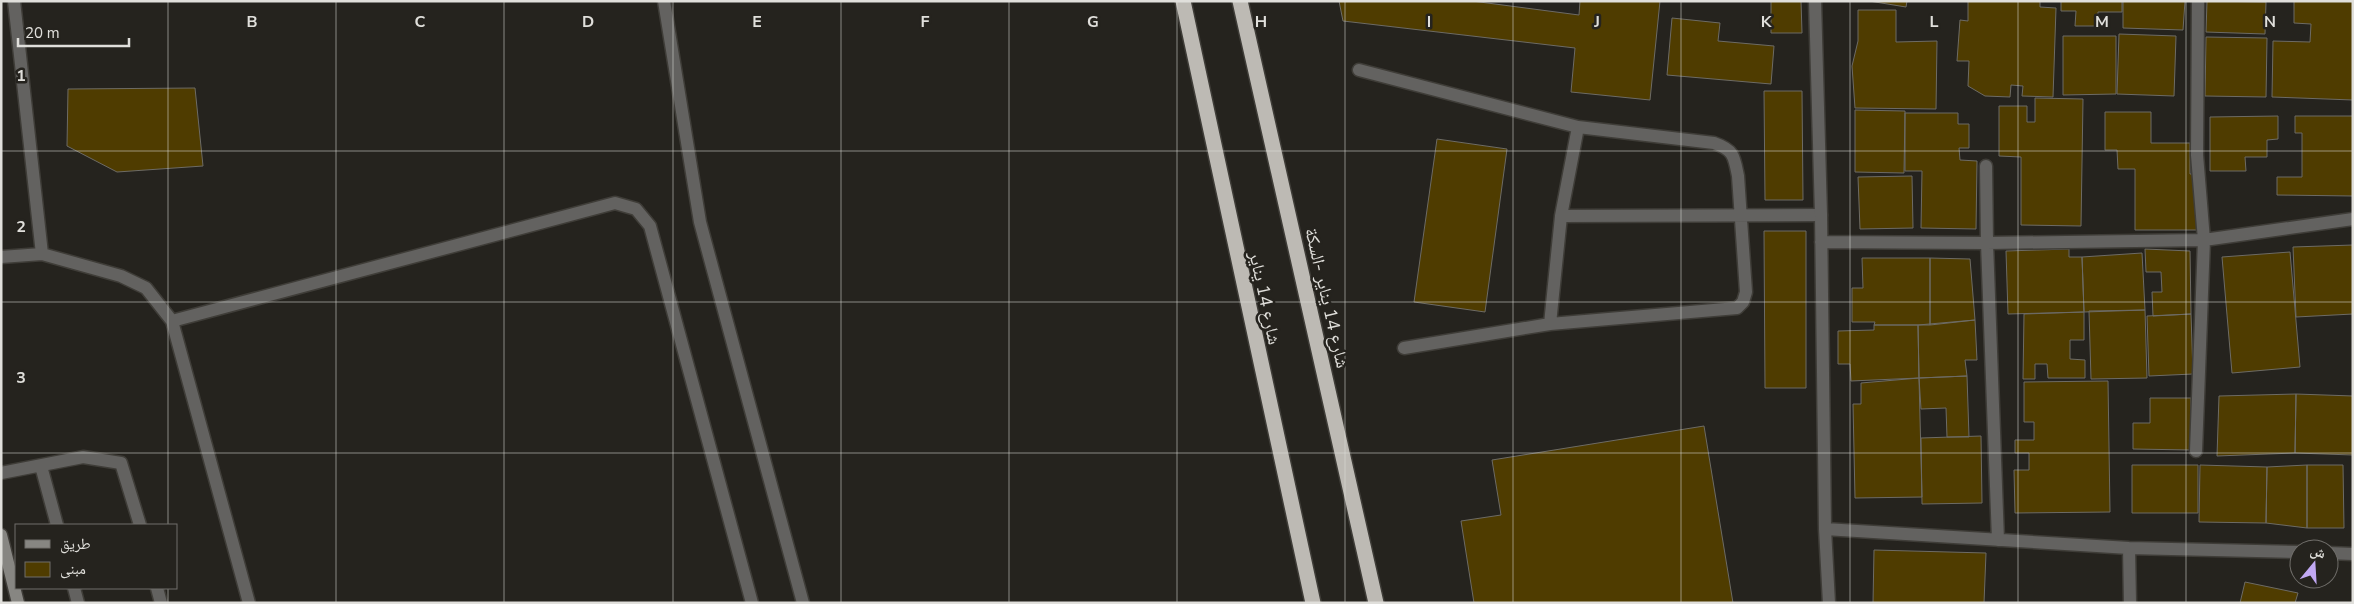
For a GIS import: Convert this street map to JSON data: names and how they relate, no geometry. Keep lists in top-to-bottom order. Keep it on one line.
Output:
{"streets":{"highway":["شارع 14 يناير","شارع 14 يناير -السكة"]},"legend":["طريق","مبنى"],"scale_bar":"20 m","north":"top","grid":{"columns":["B","C","D","E","F","G","H","I","J","K","L","M","N"],"rows":["1","2","3"]}}
